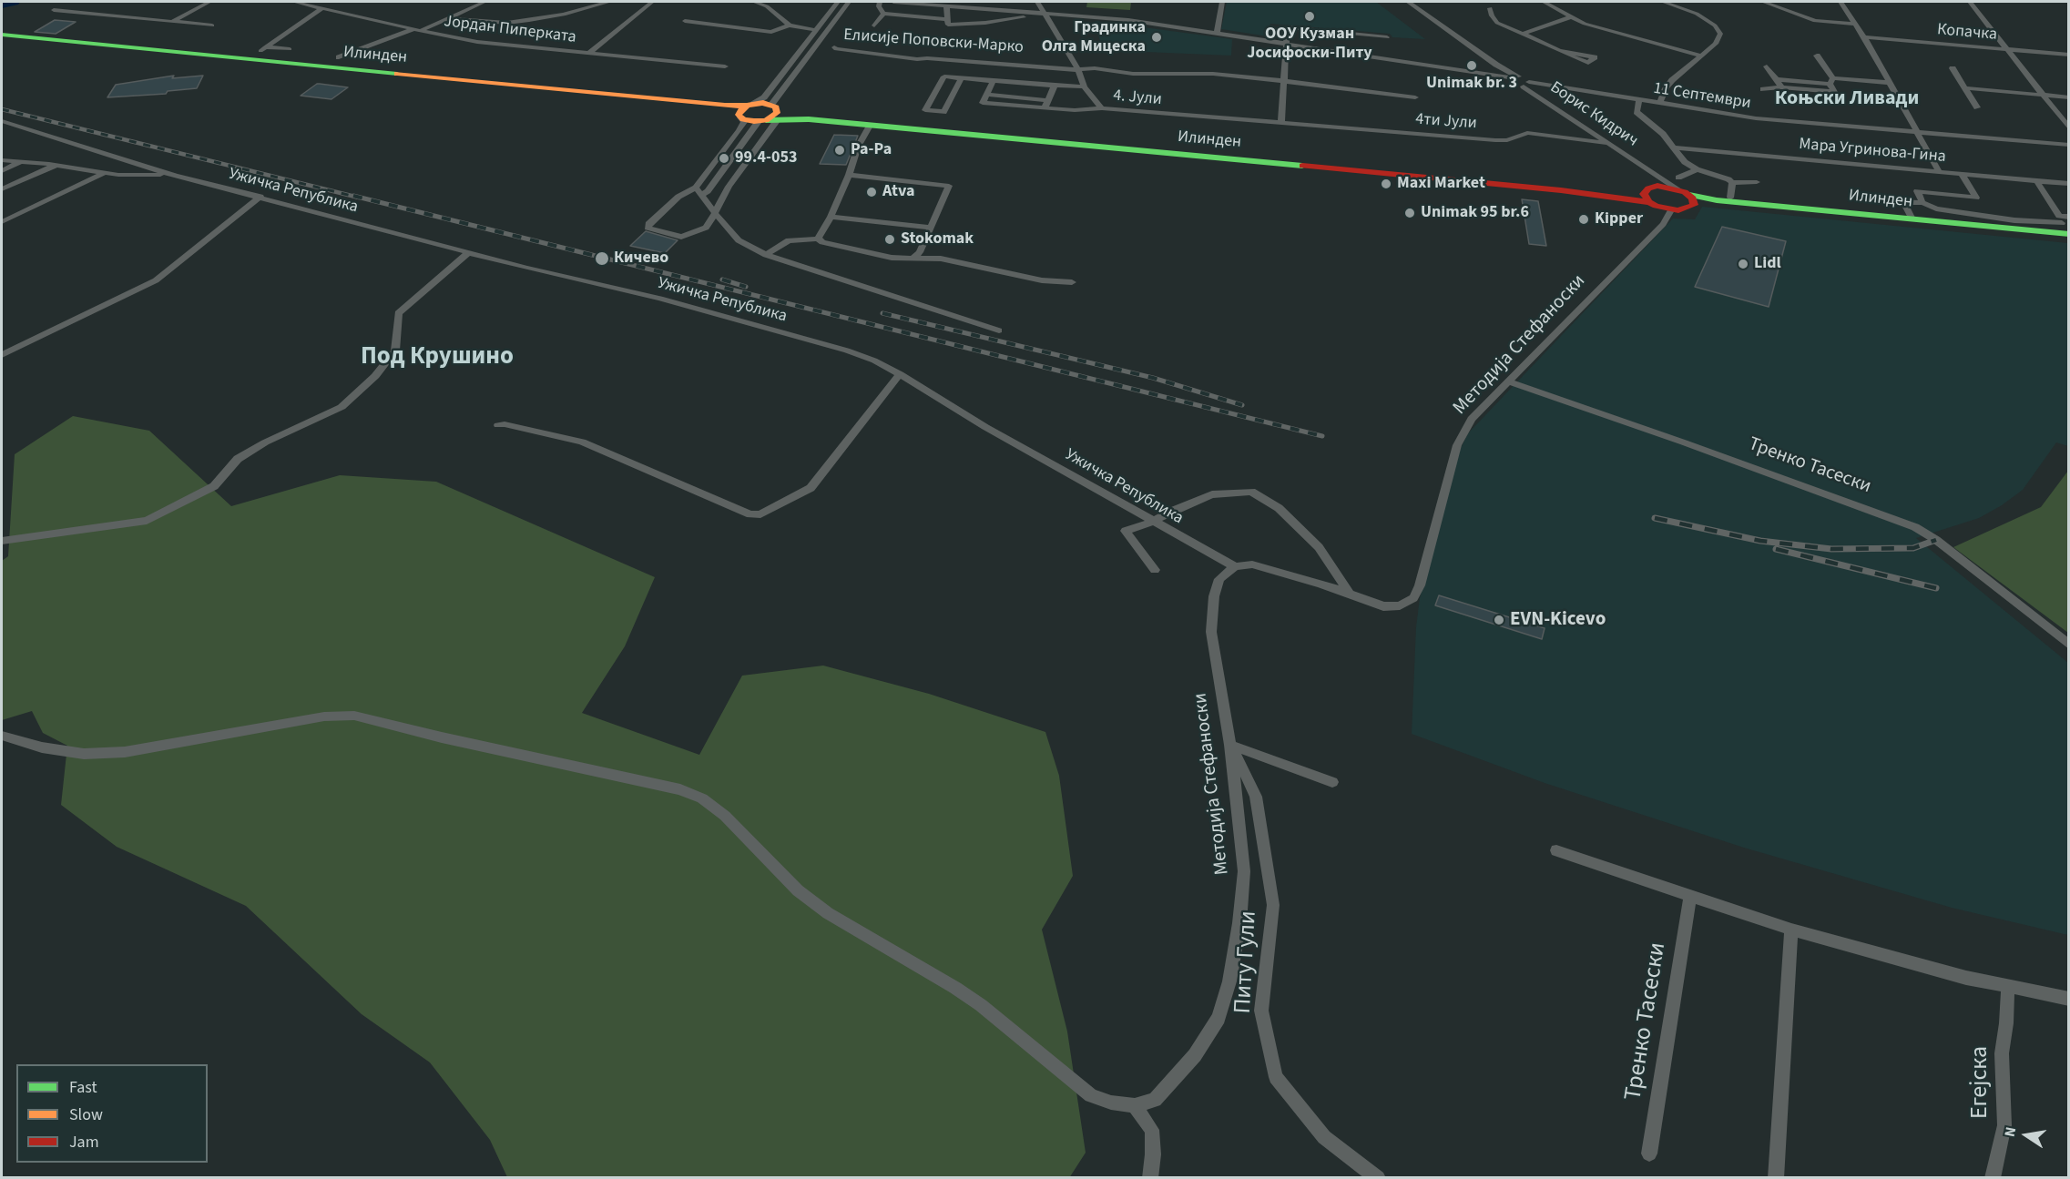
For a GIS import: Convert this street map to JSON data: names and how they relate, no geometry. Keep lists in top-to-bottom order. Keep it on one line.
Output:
{"streets":{"main road":["Илинден"],"street":["Јордан Пиперката","Копачка","Елисије Поповски-Марко","11 Септември","4. Јули","Борис Кидрич","4ти Јули","Мара Угринова-Гина","Ужичка Република","Методија Стефаноски","Тренко Тасески","Питу Гули","Егејска"]},"crossings":[["Елисије Поповски-Марко","4. Јули"],["Илинден","Борис Кидрич"],["Илинден","Методија Стефаноски"],["11 Септември","Борис Кидрич"],["4. Јули","4ти Јули"],["Борис Кидрич","4ти Јули"],["Ужичка Република","Методија Стефаноски"],["Методија Стефаноски","Тренко Тасески"],["Методија Стефаноски","Питу Гули"]],"districts":["Коњски Ливади","Под Крушино"],"places":["ООУ Кузман Јосифоски-Питу","Градинка Олга Мицеска","Unimak br. 3","Ра-Ра","99.4-053","Maxi Market","Atva","Unimak 95 br.6","Kipper","Stokomak","Кичево","Lidl","EVN-Kicevo"],"legend":["Fast","Slow","Jam"],"north":"left"}
